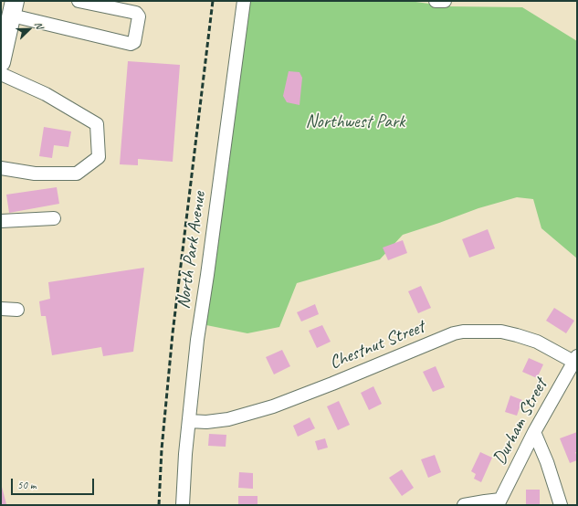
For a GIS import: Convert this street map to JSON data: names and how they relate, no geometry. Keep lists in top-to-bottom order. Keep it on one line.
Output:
{"streets":{"street":["North Park Avenue","Chestnut Street","Durham Street"]},"crossings":[["North Park Avenue","Chestnut Street"],["Chestnut Street","Durham Street"]],"parks":["Northwest Park"],"scale_bar":"50 m","north":"top right"}
